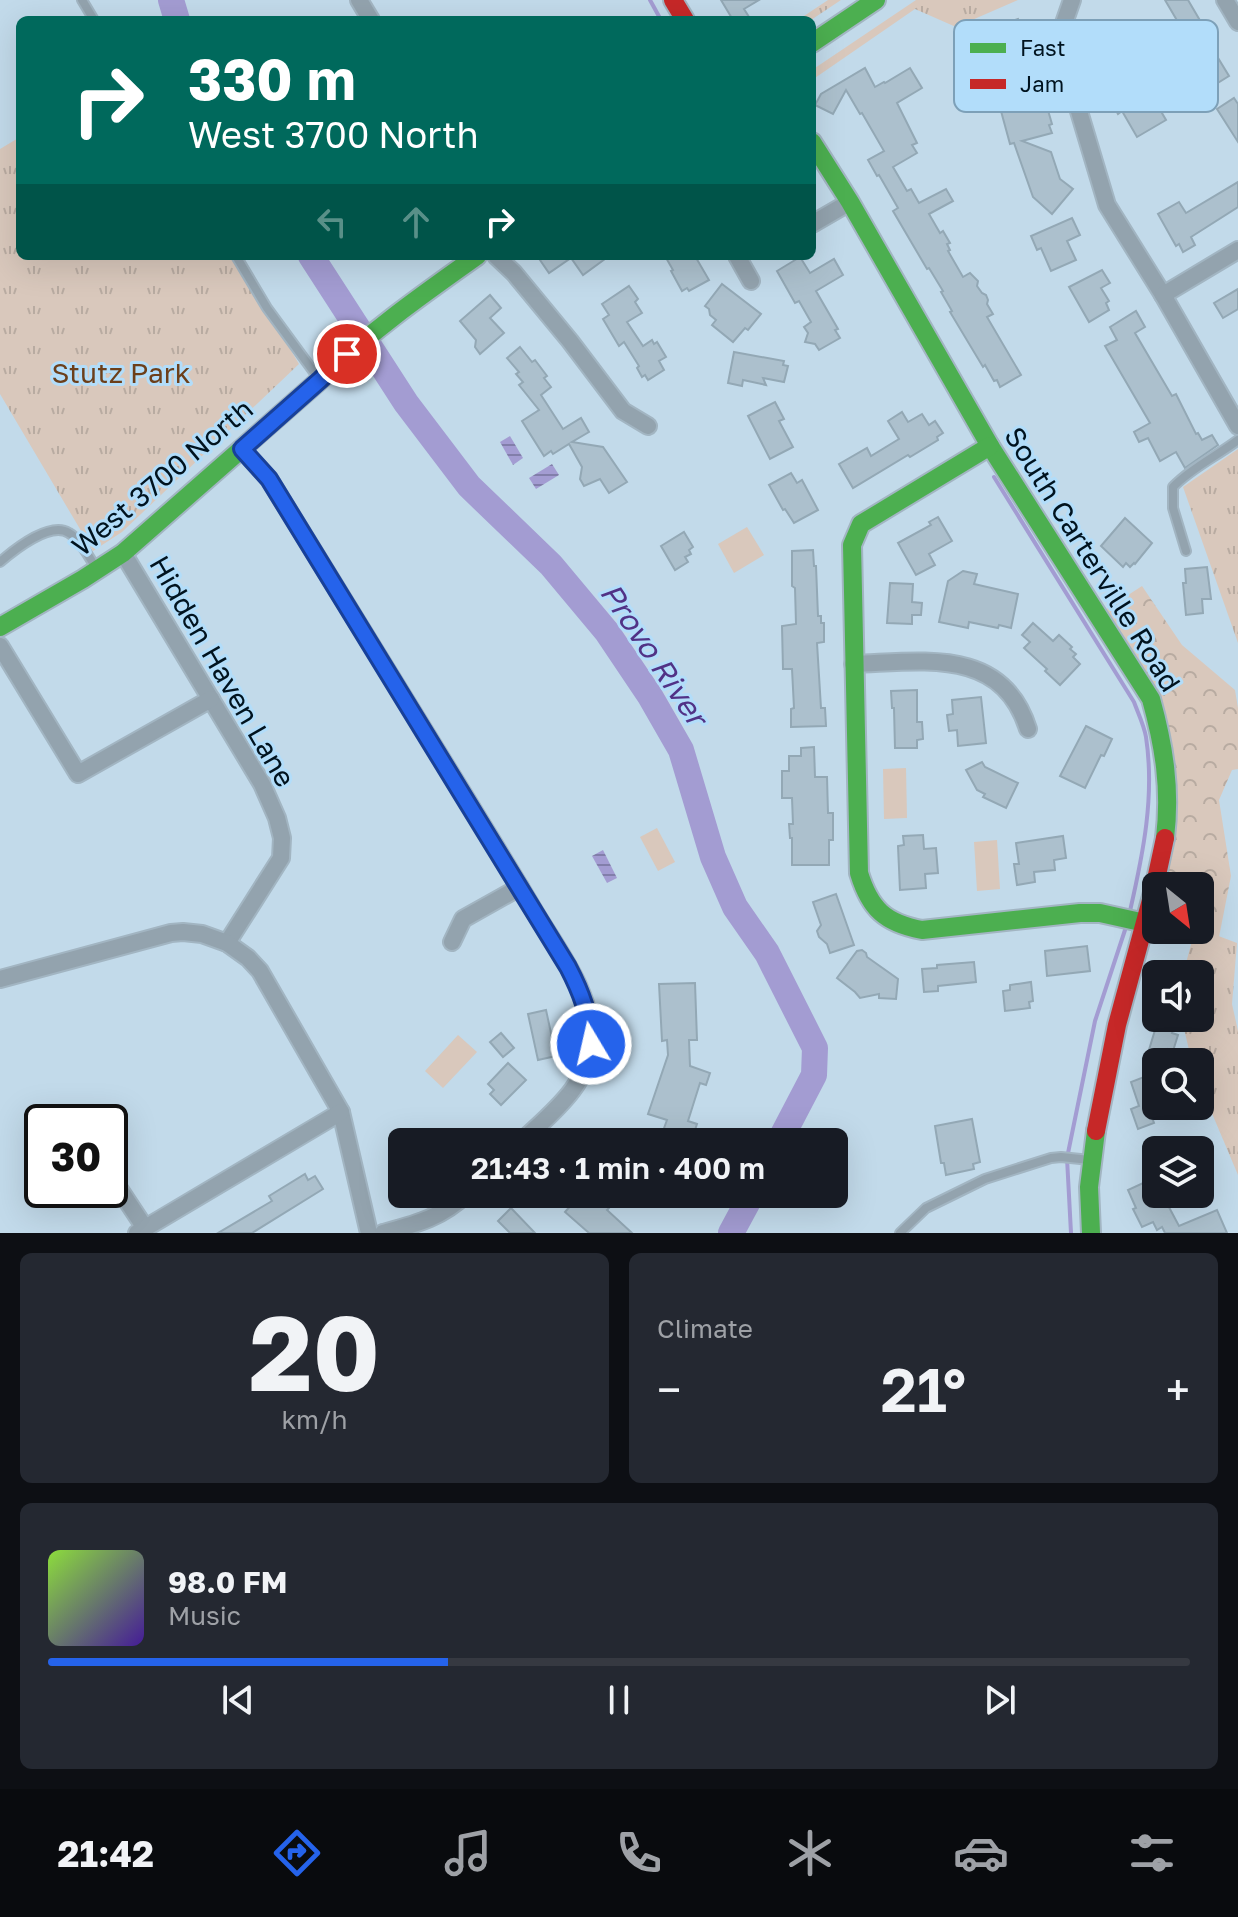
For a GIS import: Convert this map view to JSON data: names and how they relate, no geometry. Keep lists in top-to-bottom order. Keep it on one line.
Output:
{"streets":{"street":["West 3700 North","South Carterville Road","Hidden Haven Lane"]},"crossings":[["West 3700 North","Hidden Haven Lane"]],"water":["Provo River"],"parks":["Stutz Park"],"legend":["Fast","Jam"],"north":"bottom right","page":{"turn":["330 m","West 3700 North"],"limit":"30","trip":"21:43 · 1 min · 400 m","tile":[["20","km/h"],"Climate"],"heat":["−","21°","+"],"song":["98.0 FM","Music"],"tabs":"21:42"}}
